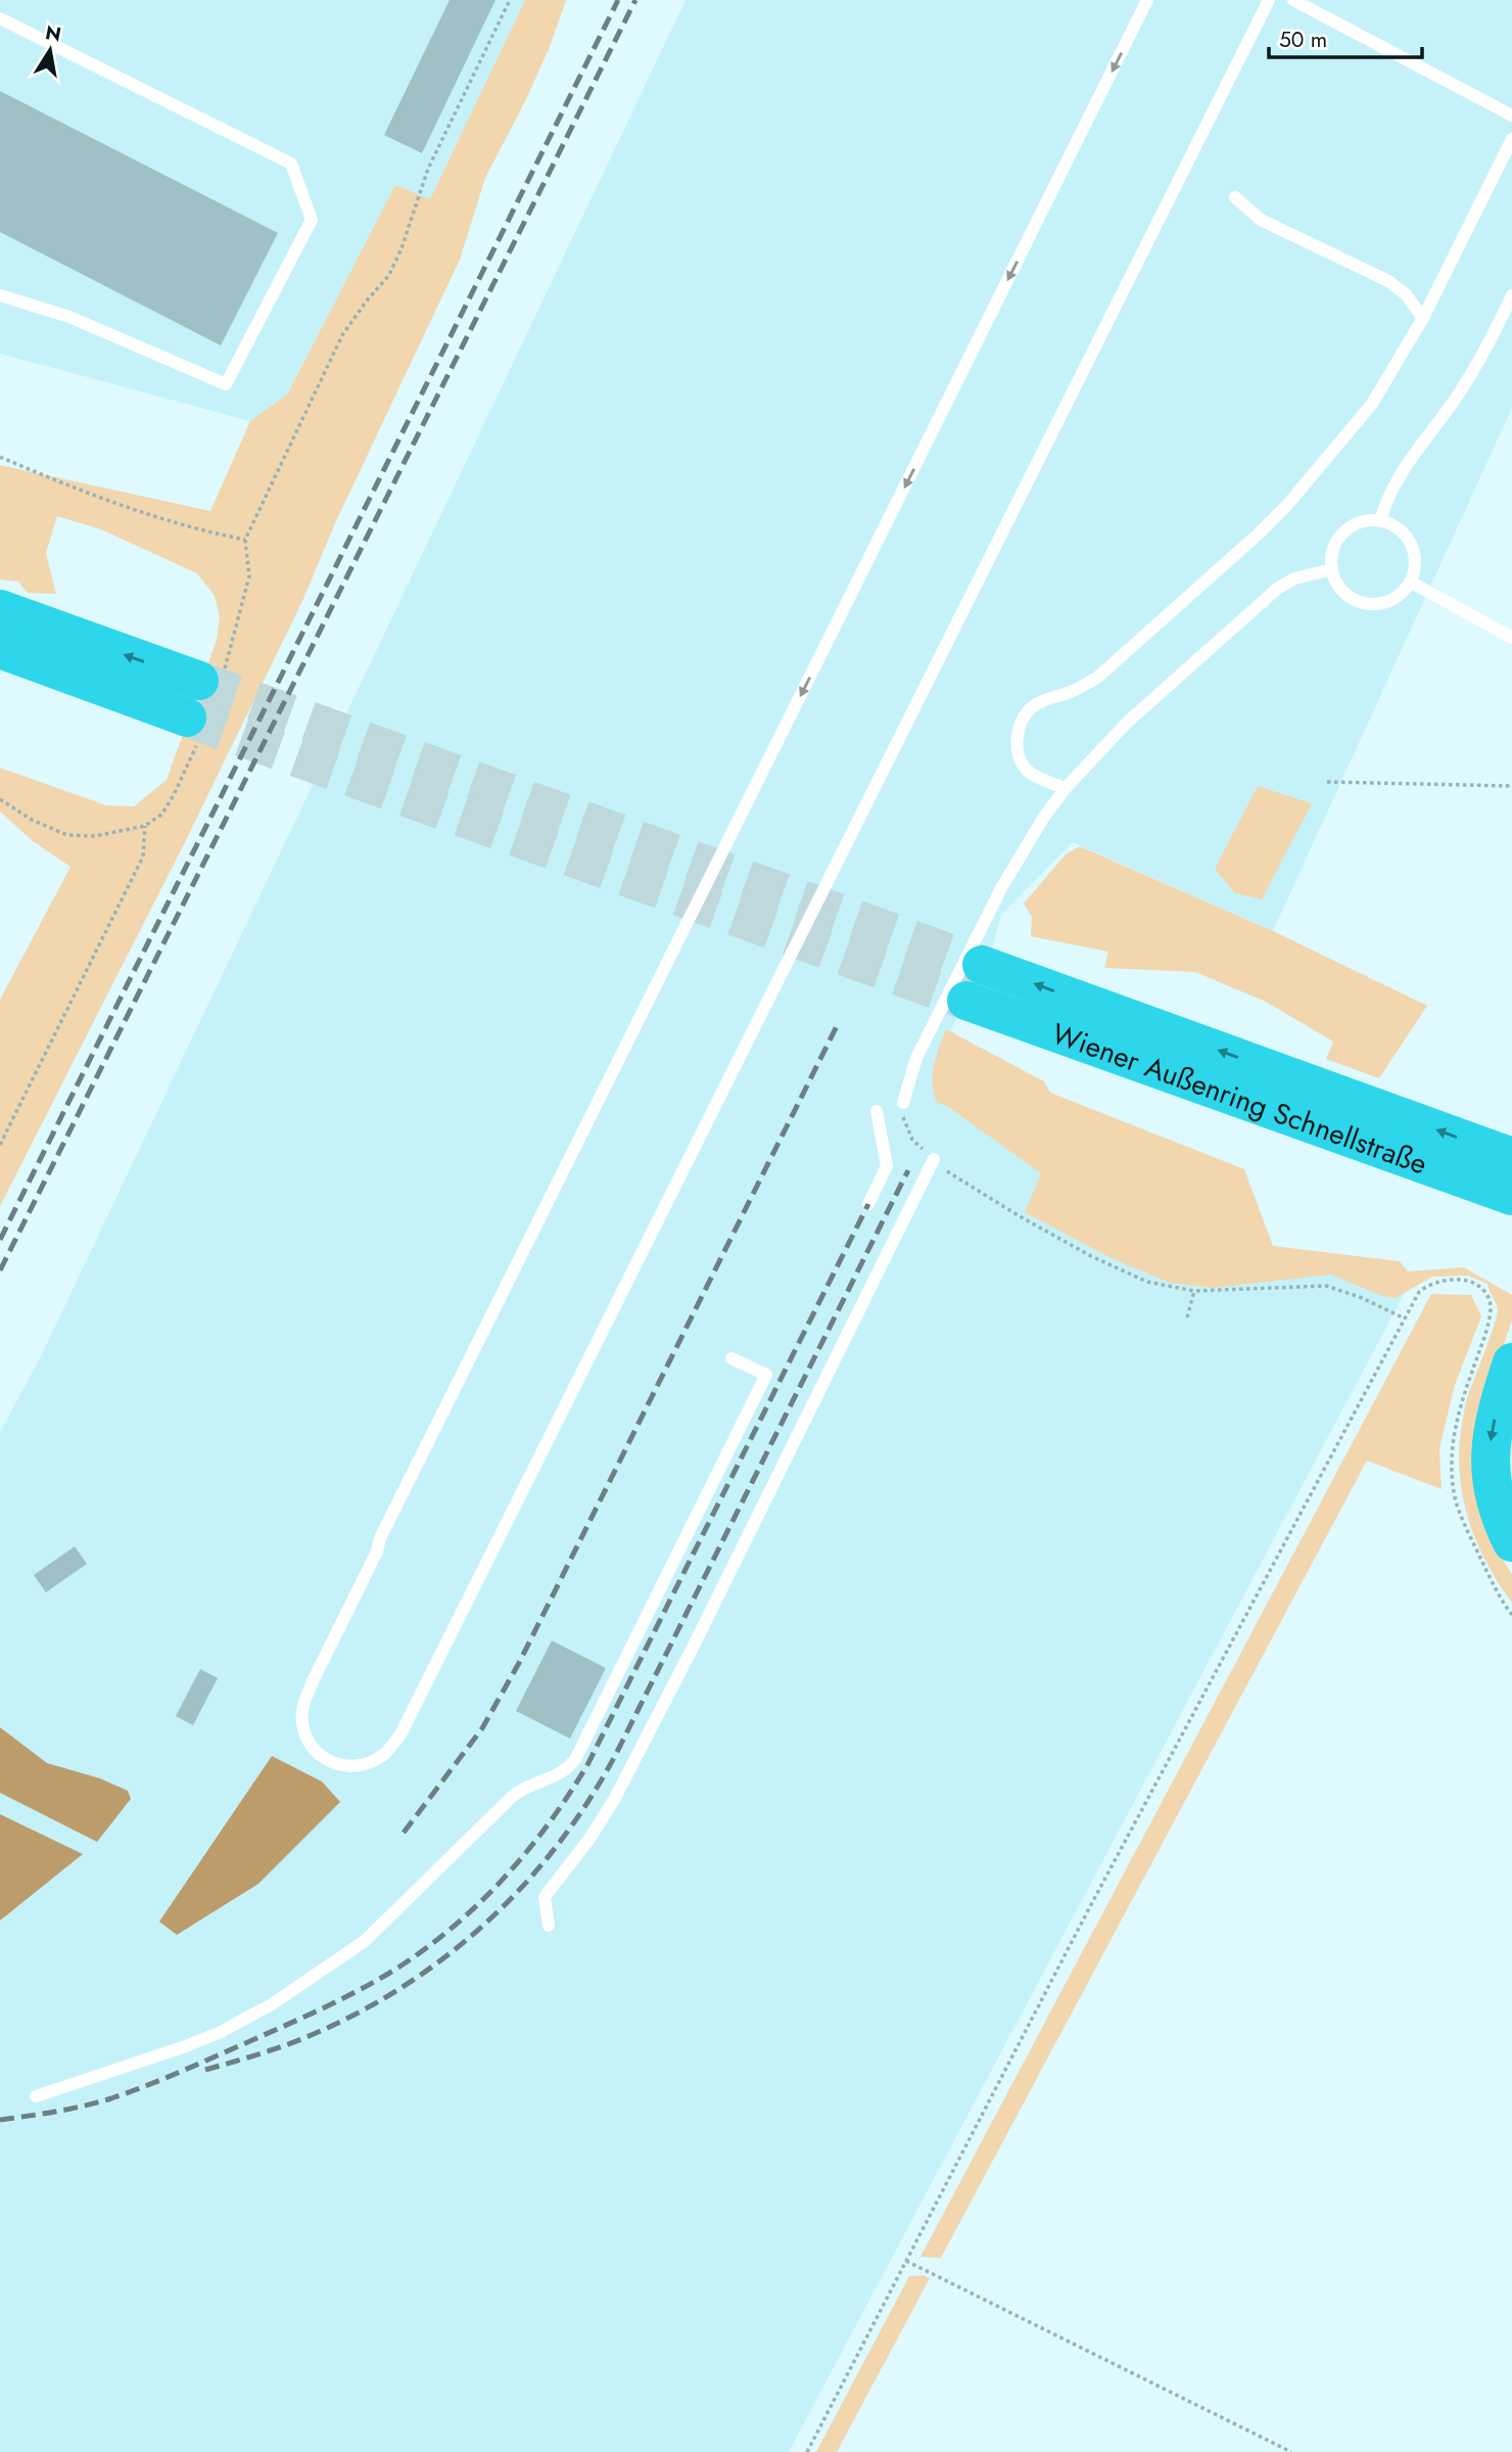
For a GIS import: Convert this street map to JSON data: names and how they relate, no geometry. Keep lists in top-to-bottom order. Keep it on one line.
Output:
{"streets":{"highway":["Wiener Außenring Schnellstraße"]},"scale_bar":"50 m","north":"top"}
